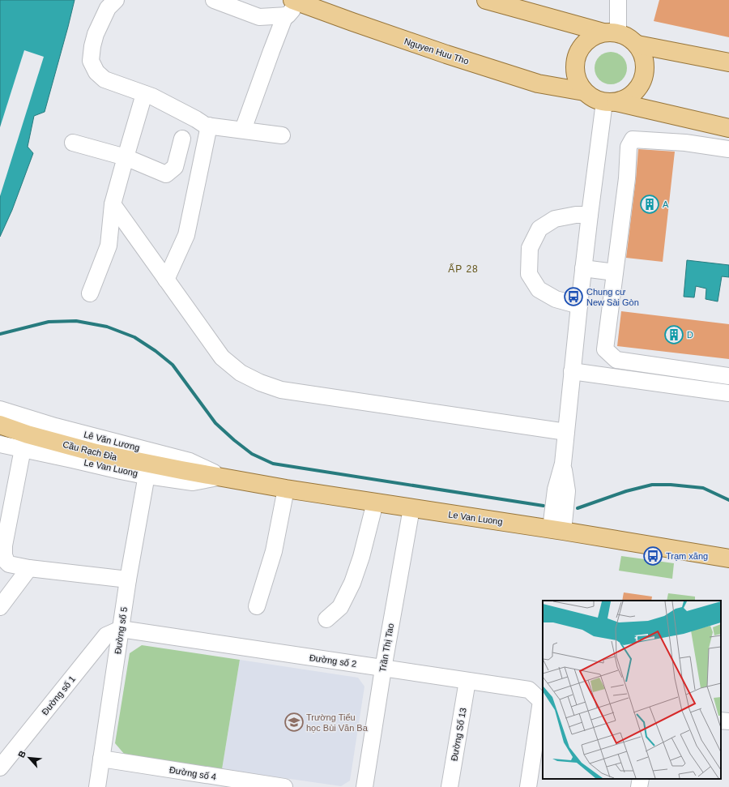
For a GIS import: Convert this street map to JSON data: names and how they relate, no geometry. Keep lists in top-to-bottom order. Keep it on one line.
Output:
{"streets":{"main road":["Nguyen Huu Tho","Cầu Rạch Đỉa","Le Van Luong"],"street":["Lê Văn Lương","Đường số 5","Trần Thị Tao","Đường số 2","Đường số 1","Đường Số 13","Đường số 4"]},"crossings":[["Lê Văn Lương","Le Van Luong"],["Cầu Rạch Đỉa","Le Van Luong"],["Le Van Luong","Đường số 5"],["Le Van Luong","Trần Thị Tao"],["Đường số 5","Đường số 2"],["Đường số 5","Đường số 1"],["Đường số 5","Đường số 4"],["Trần Thị Tao","Đường số 2"],["Đường số 2","Đường số 1"],["Đường số 2","Đường Số 13"]],"districts":["ẤP 28"],"places":{"building":["A","D"],"bus stop":["Chung cư New Sài Gòn","Trạm xăng"],"school or university":["Trường Tiểu học Bùi Văn Ba"]},"north":"top left"}
